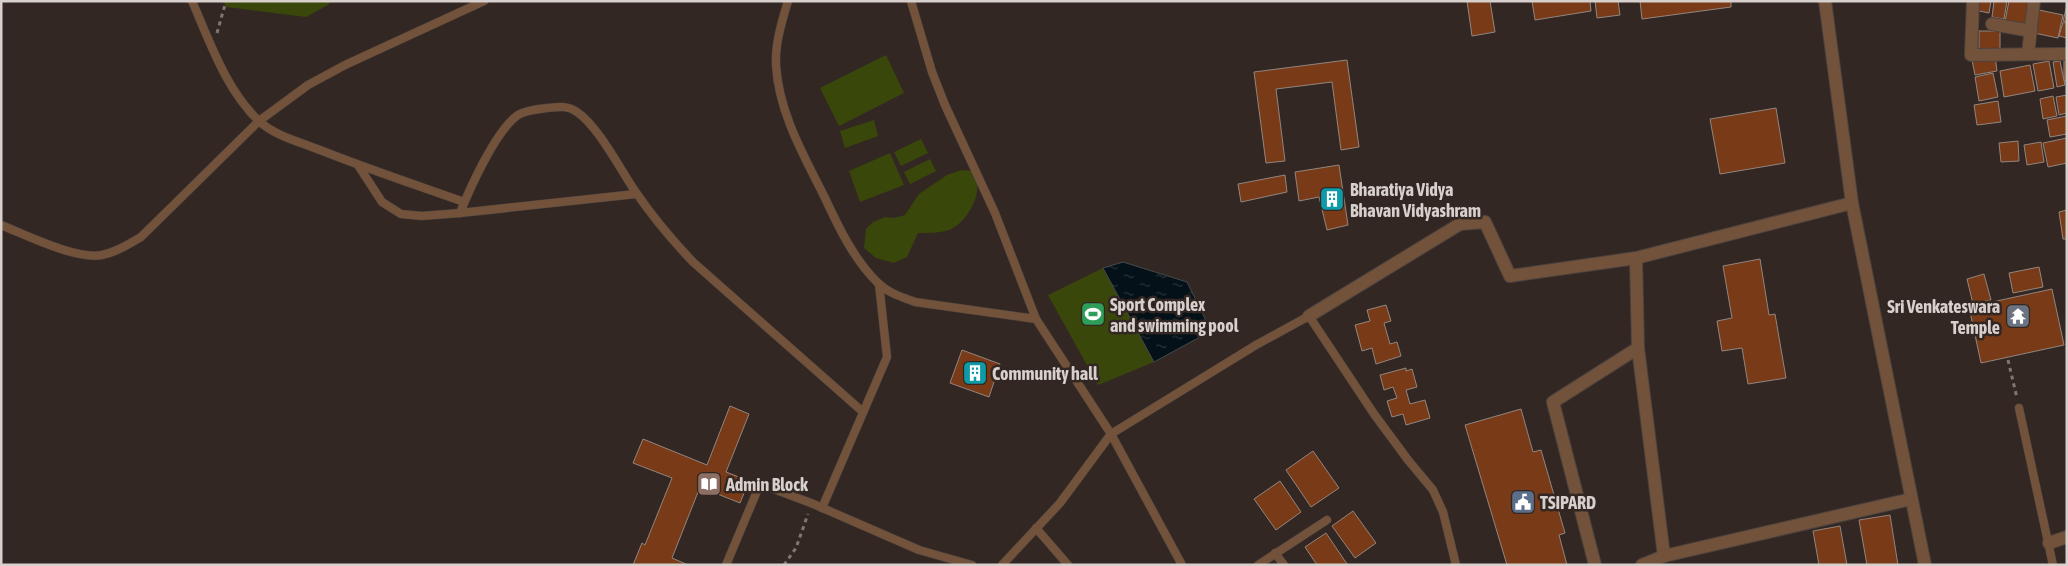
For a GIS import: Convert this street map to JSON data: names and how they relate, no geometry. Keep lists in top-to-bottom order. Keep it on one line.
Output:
{"places":{"building":["Bharatiya Vidya Bhavan Vidyashram","Community hall"],"sports":["Sport Complex and swimming pool"],"temple":["Sri Venkateswara Temple"],"library":["Admin Block"],"public building":["TSIPARD"]}}
